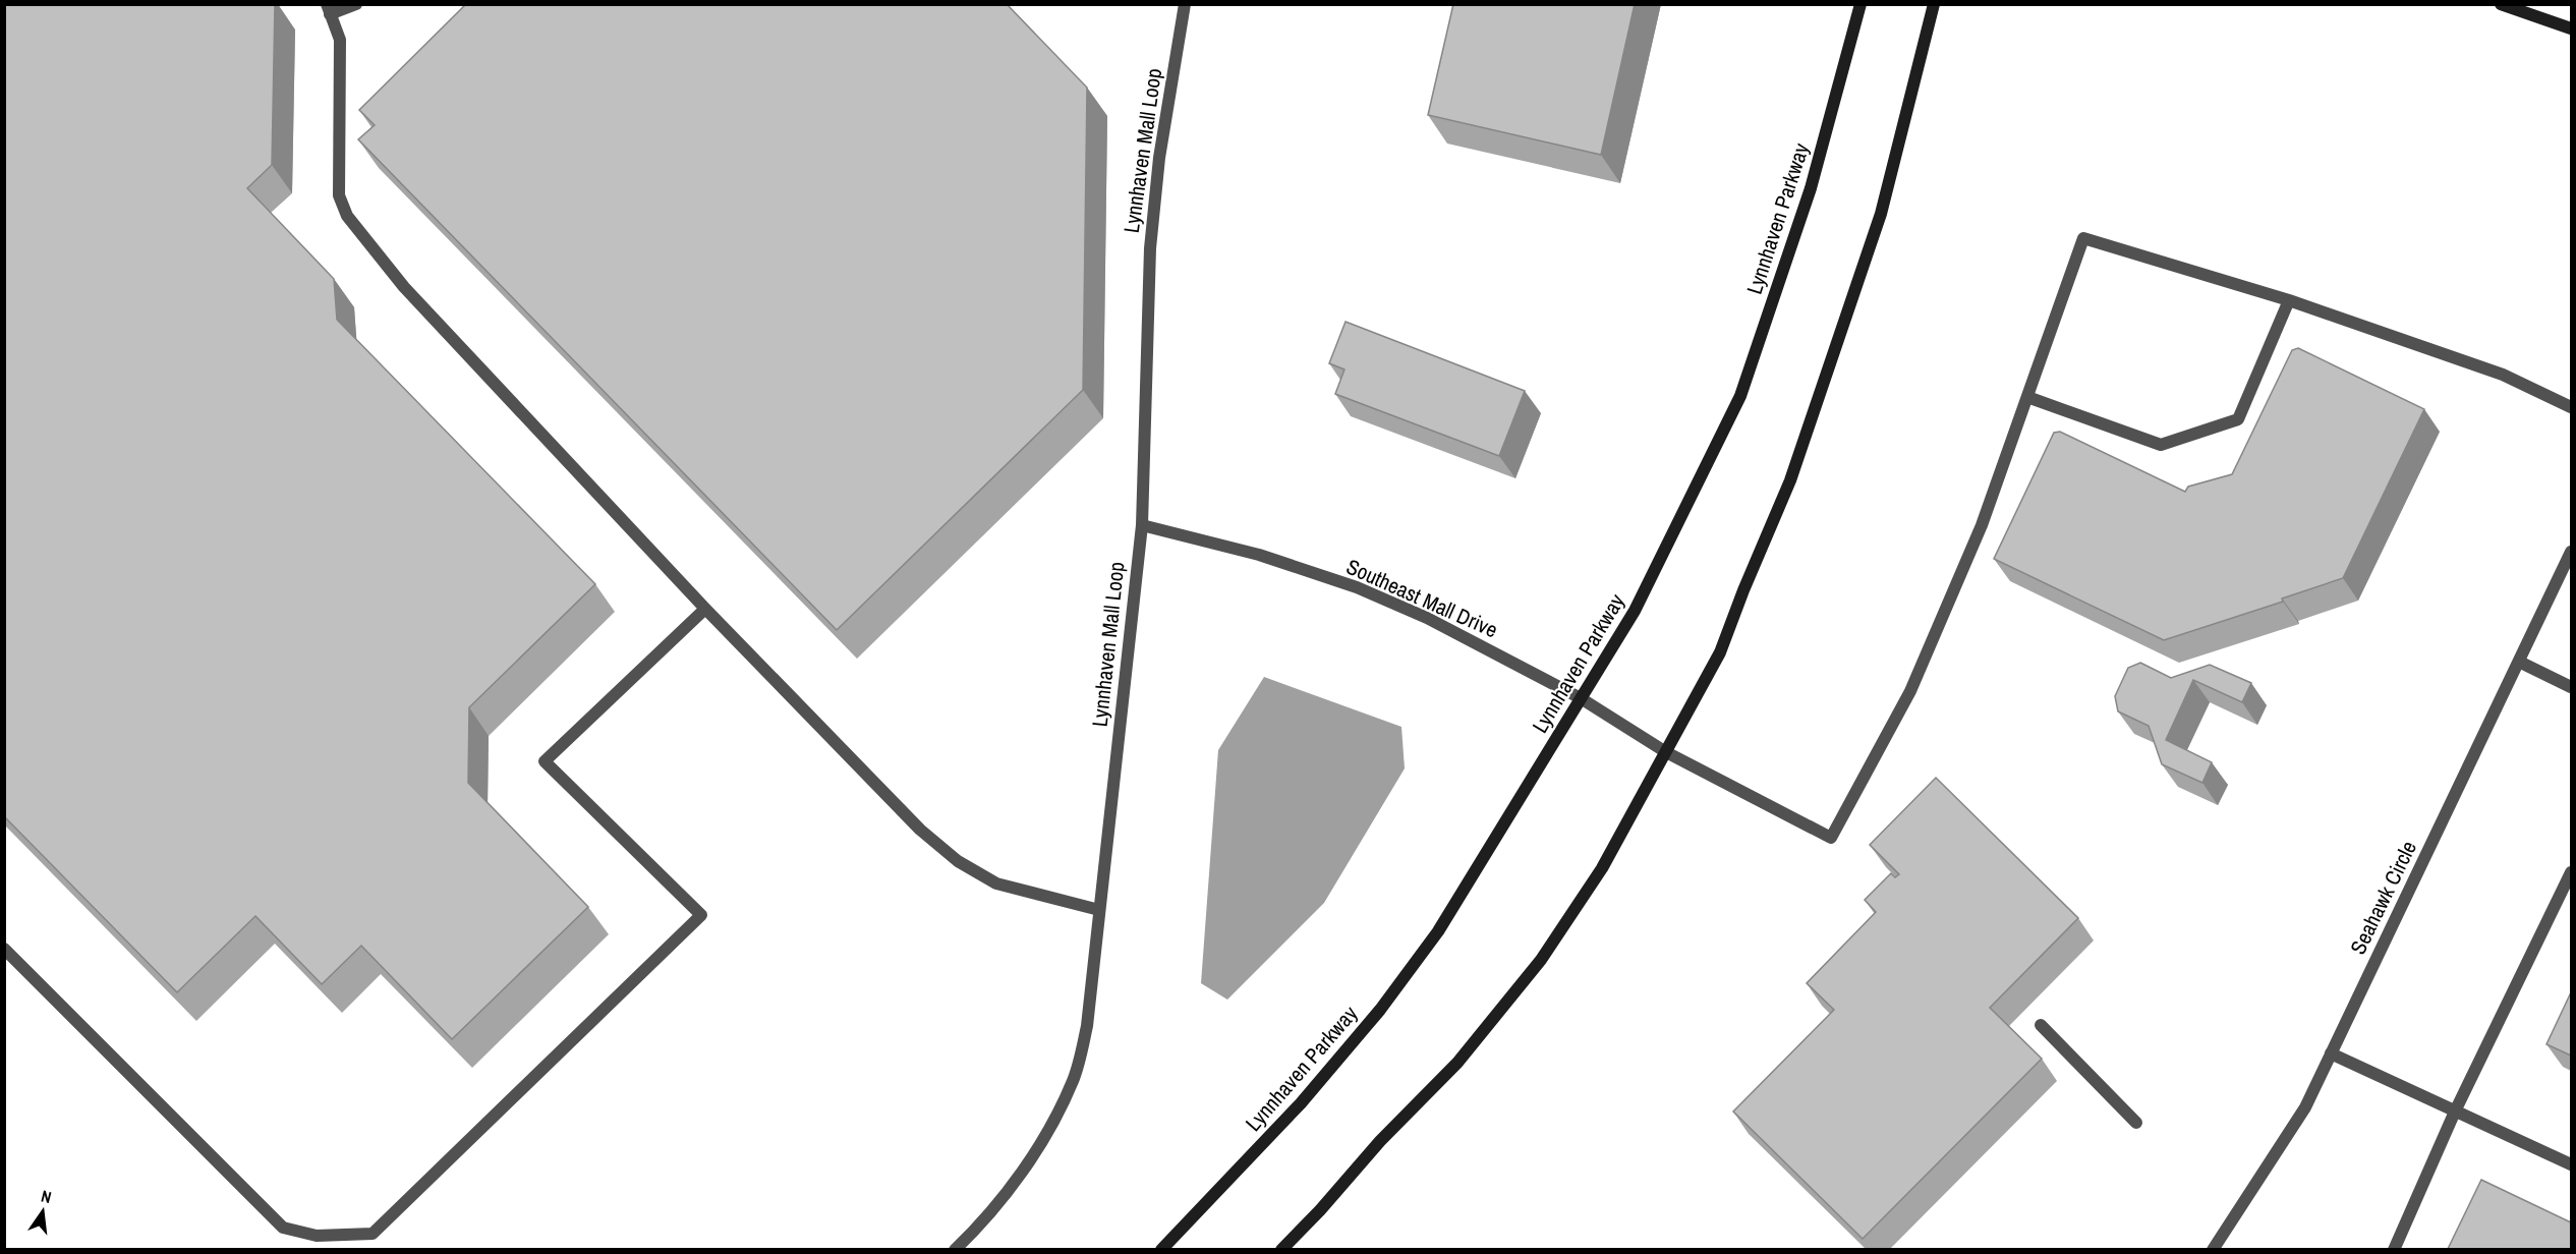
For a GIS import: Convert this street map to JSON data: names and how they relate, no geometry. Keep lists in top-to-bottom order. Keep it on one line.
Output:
{"streets":{"main road":["Lynnhaven Parkway"],"street":["Lynnhaven Mall Loop","Southeast Mall Drive","Seahawk Circle"]},"crossings":[["Lynnhaven Mall Loop","Southeast Mall Drive"],["Lynnhaven Parkway","Southeast Mall Drive"]],"north":"top"}
